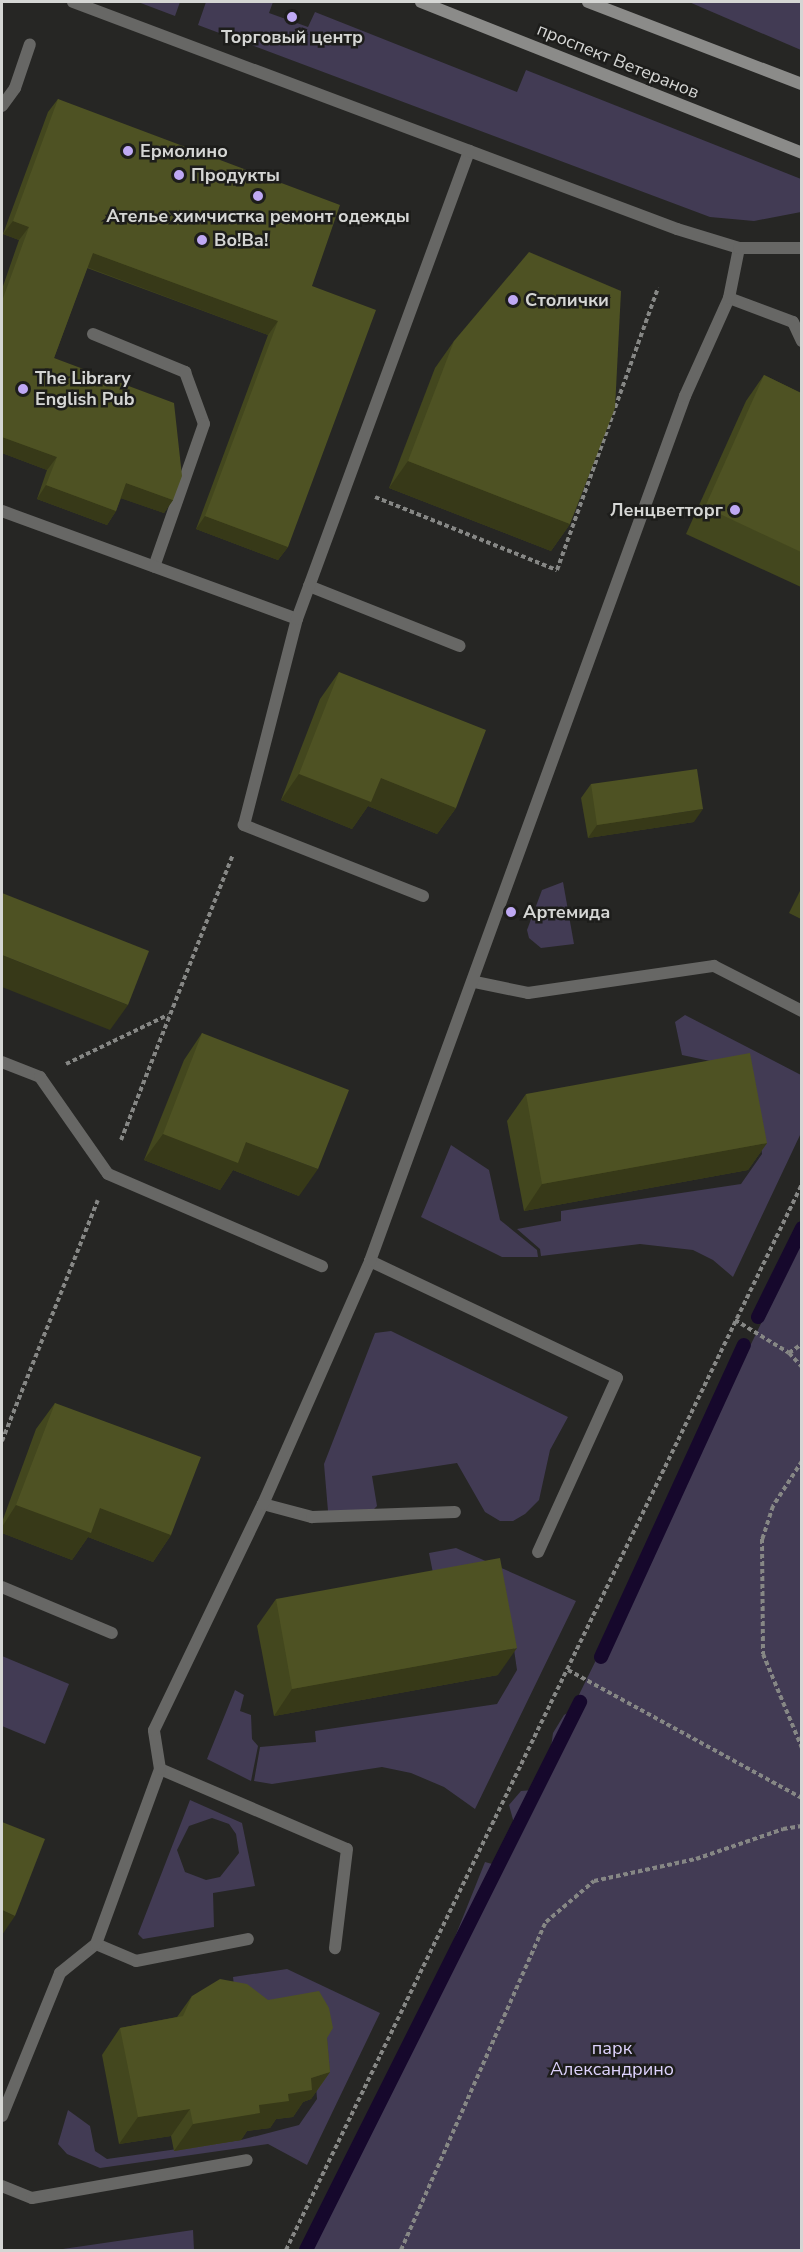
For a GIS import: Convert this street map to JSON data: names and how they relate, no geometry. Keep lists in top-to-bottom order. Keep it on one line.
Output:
{"streets":{"main road":["проспект Ветеранов"]},"parks":["парк Александрино"],"places":["Торговый центр","Ермолино","Продукты","Ателье химчистка ремонт одежды","Во!Ва!","Столички","The Library English Pub","Ленцветторг","Артемида"]}
